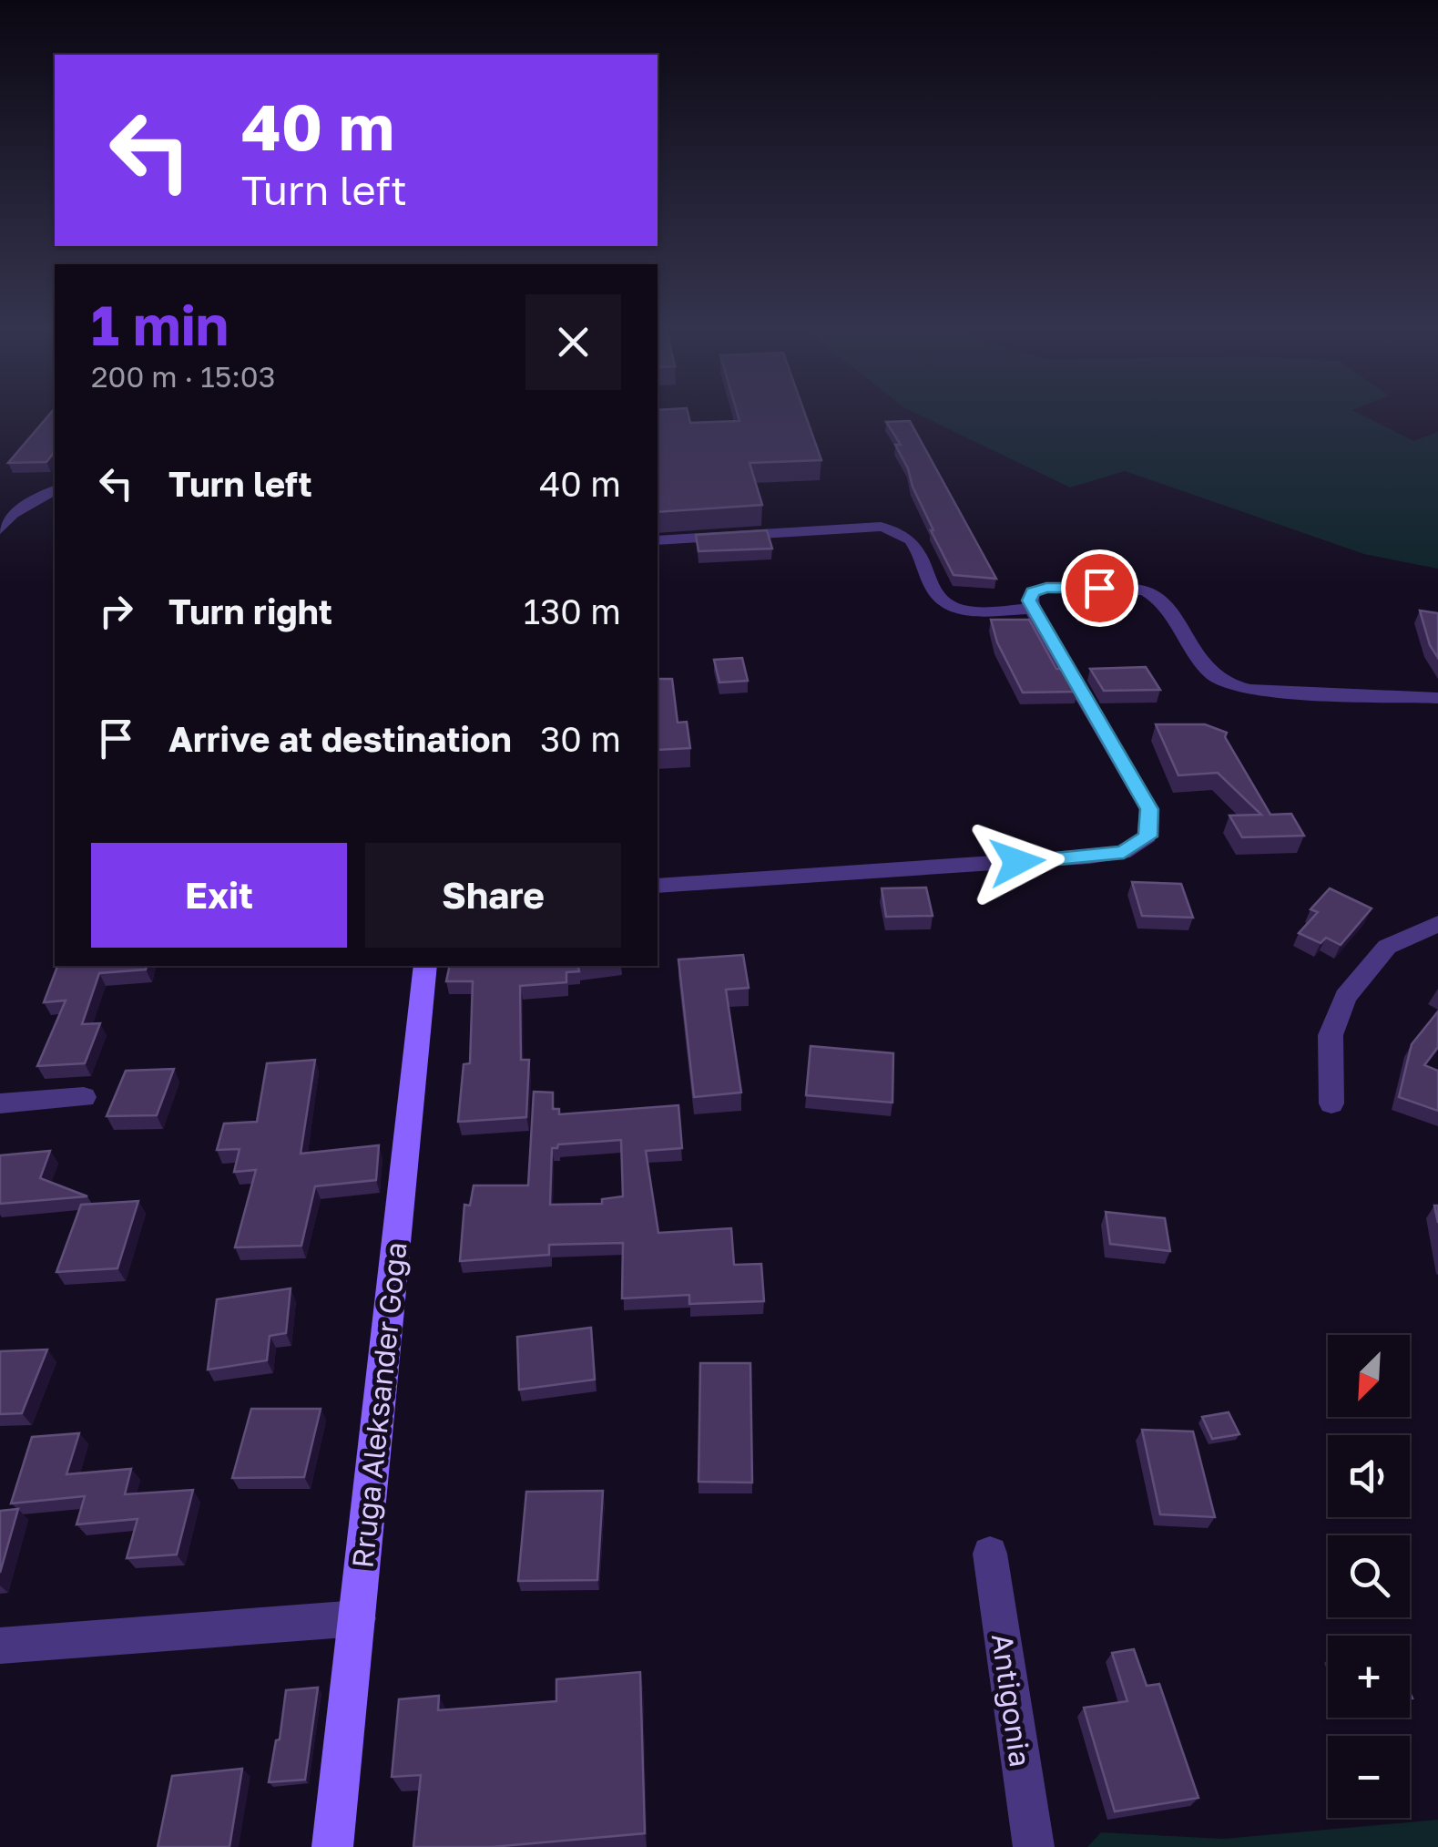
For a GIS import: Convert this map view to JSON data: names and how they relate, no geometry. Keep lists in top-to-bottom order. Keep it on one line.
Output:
{"streets":{"main road":["Rruga Aleksander Goga"],"street":["Antigonia"]},"north":"bottom left","page":{"turn":["40 m","Turn left"],"heading":["1 min","200 m · 15:03"],"list":[{"name":"Turn left","value":"40 m"},{"name":"Turn right","value":"130 m"},{"name":"Arrive at destination","value":"30 m"}],"buttons":["Exit","Share"],"map_buttons":["+","−"]}}
